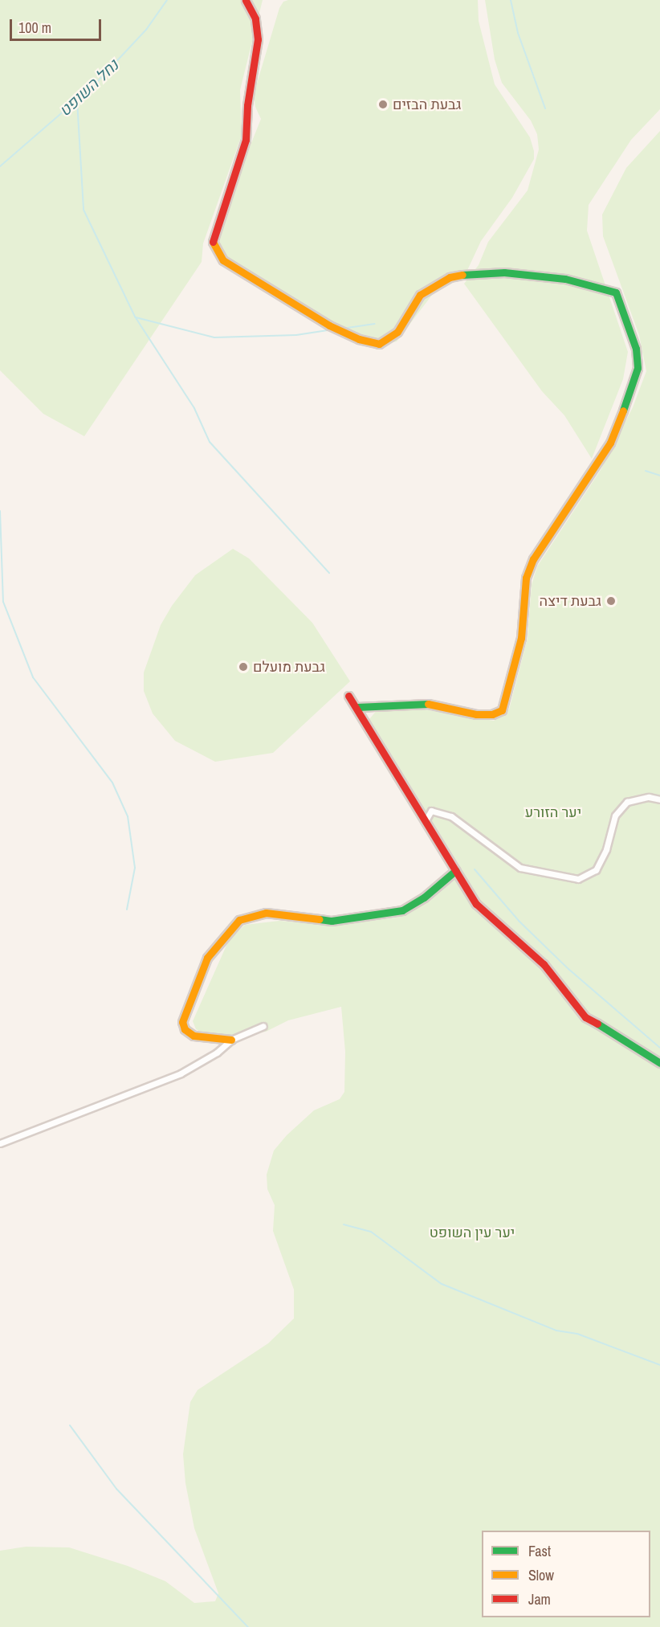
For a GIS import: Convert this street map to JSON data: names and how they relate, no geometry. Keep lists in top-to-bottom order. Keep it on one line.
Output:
{"water":["נחל השופט"],"parks":["יער הזורע","יער עין השופט"],"places":["גבעת הבזים","גבעת דיצה","גבעת מועלם"],"legend":["Fast","Slow","Jam"],"scale_bar":"100 m"}
